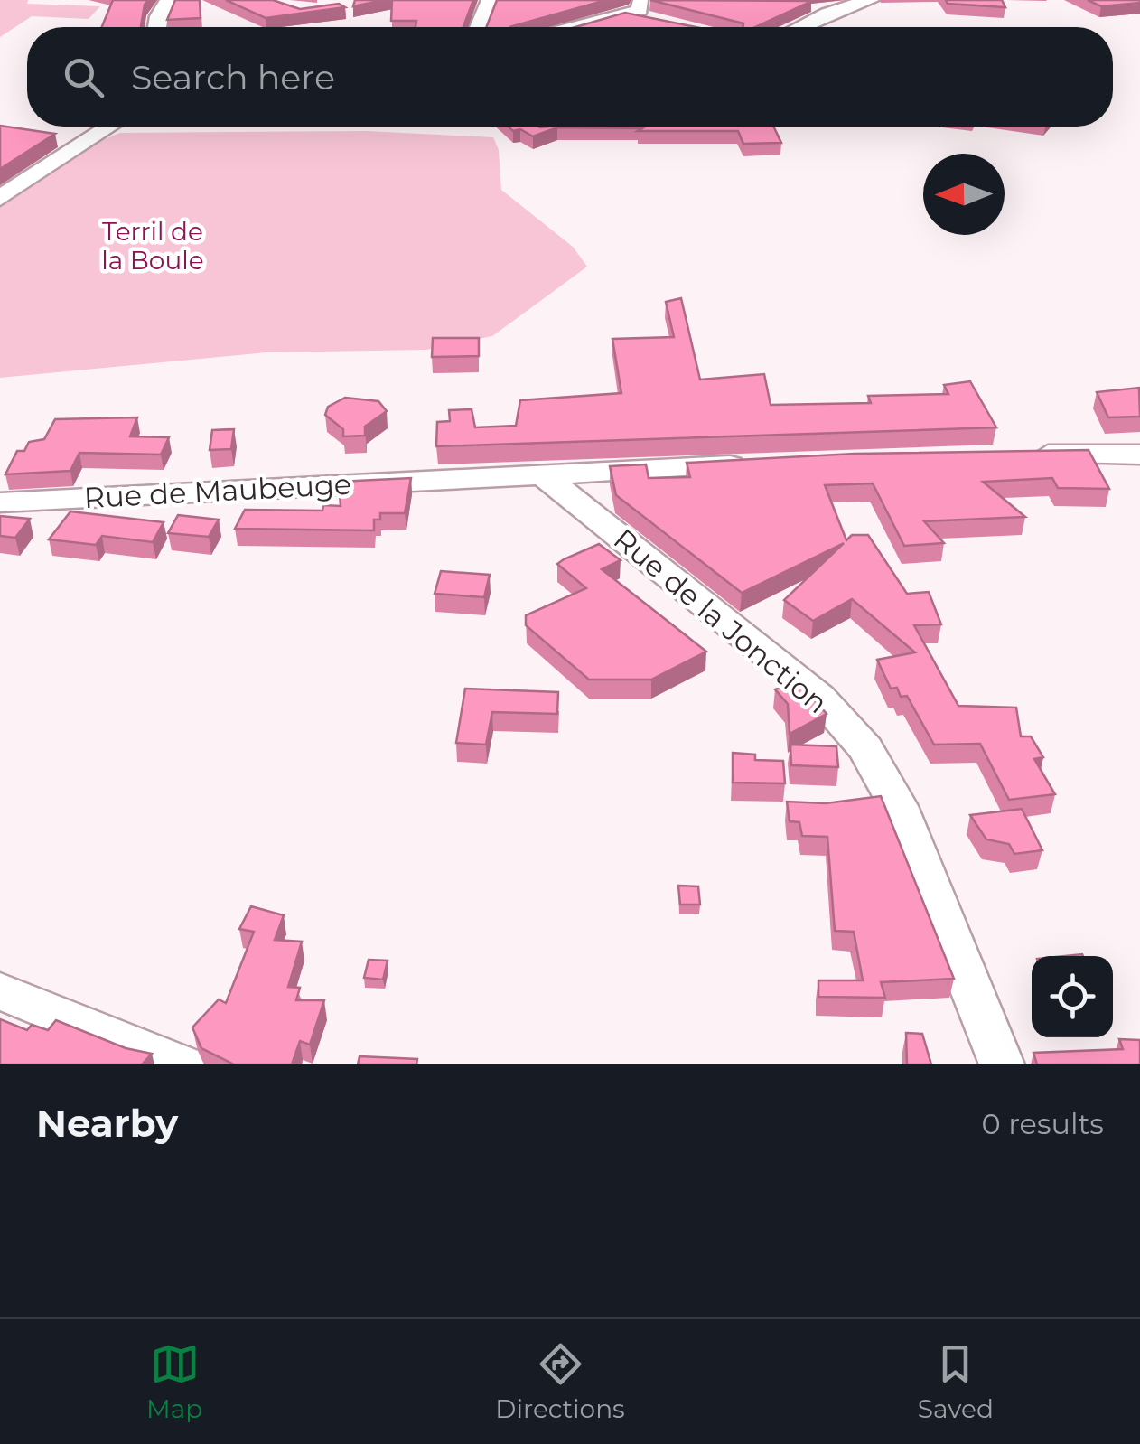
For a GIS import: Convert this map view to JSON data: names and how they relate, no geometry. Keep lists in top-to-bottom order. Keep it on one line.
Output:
{"streets":{"street":["Rue de Maubeuge","Rue de la Jonction"]},"crossings":[["Rue de Maubeuge","Rue de la Jonction"]],"parks":["Terril de la Boule"],"north":"left","page":{"search":"Search here","heading":["Nearby","0 results"],"nav":["Map","Directions","Saved"]}}
